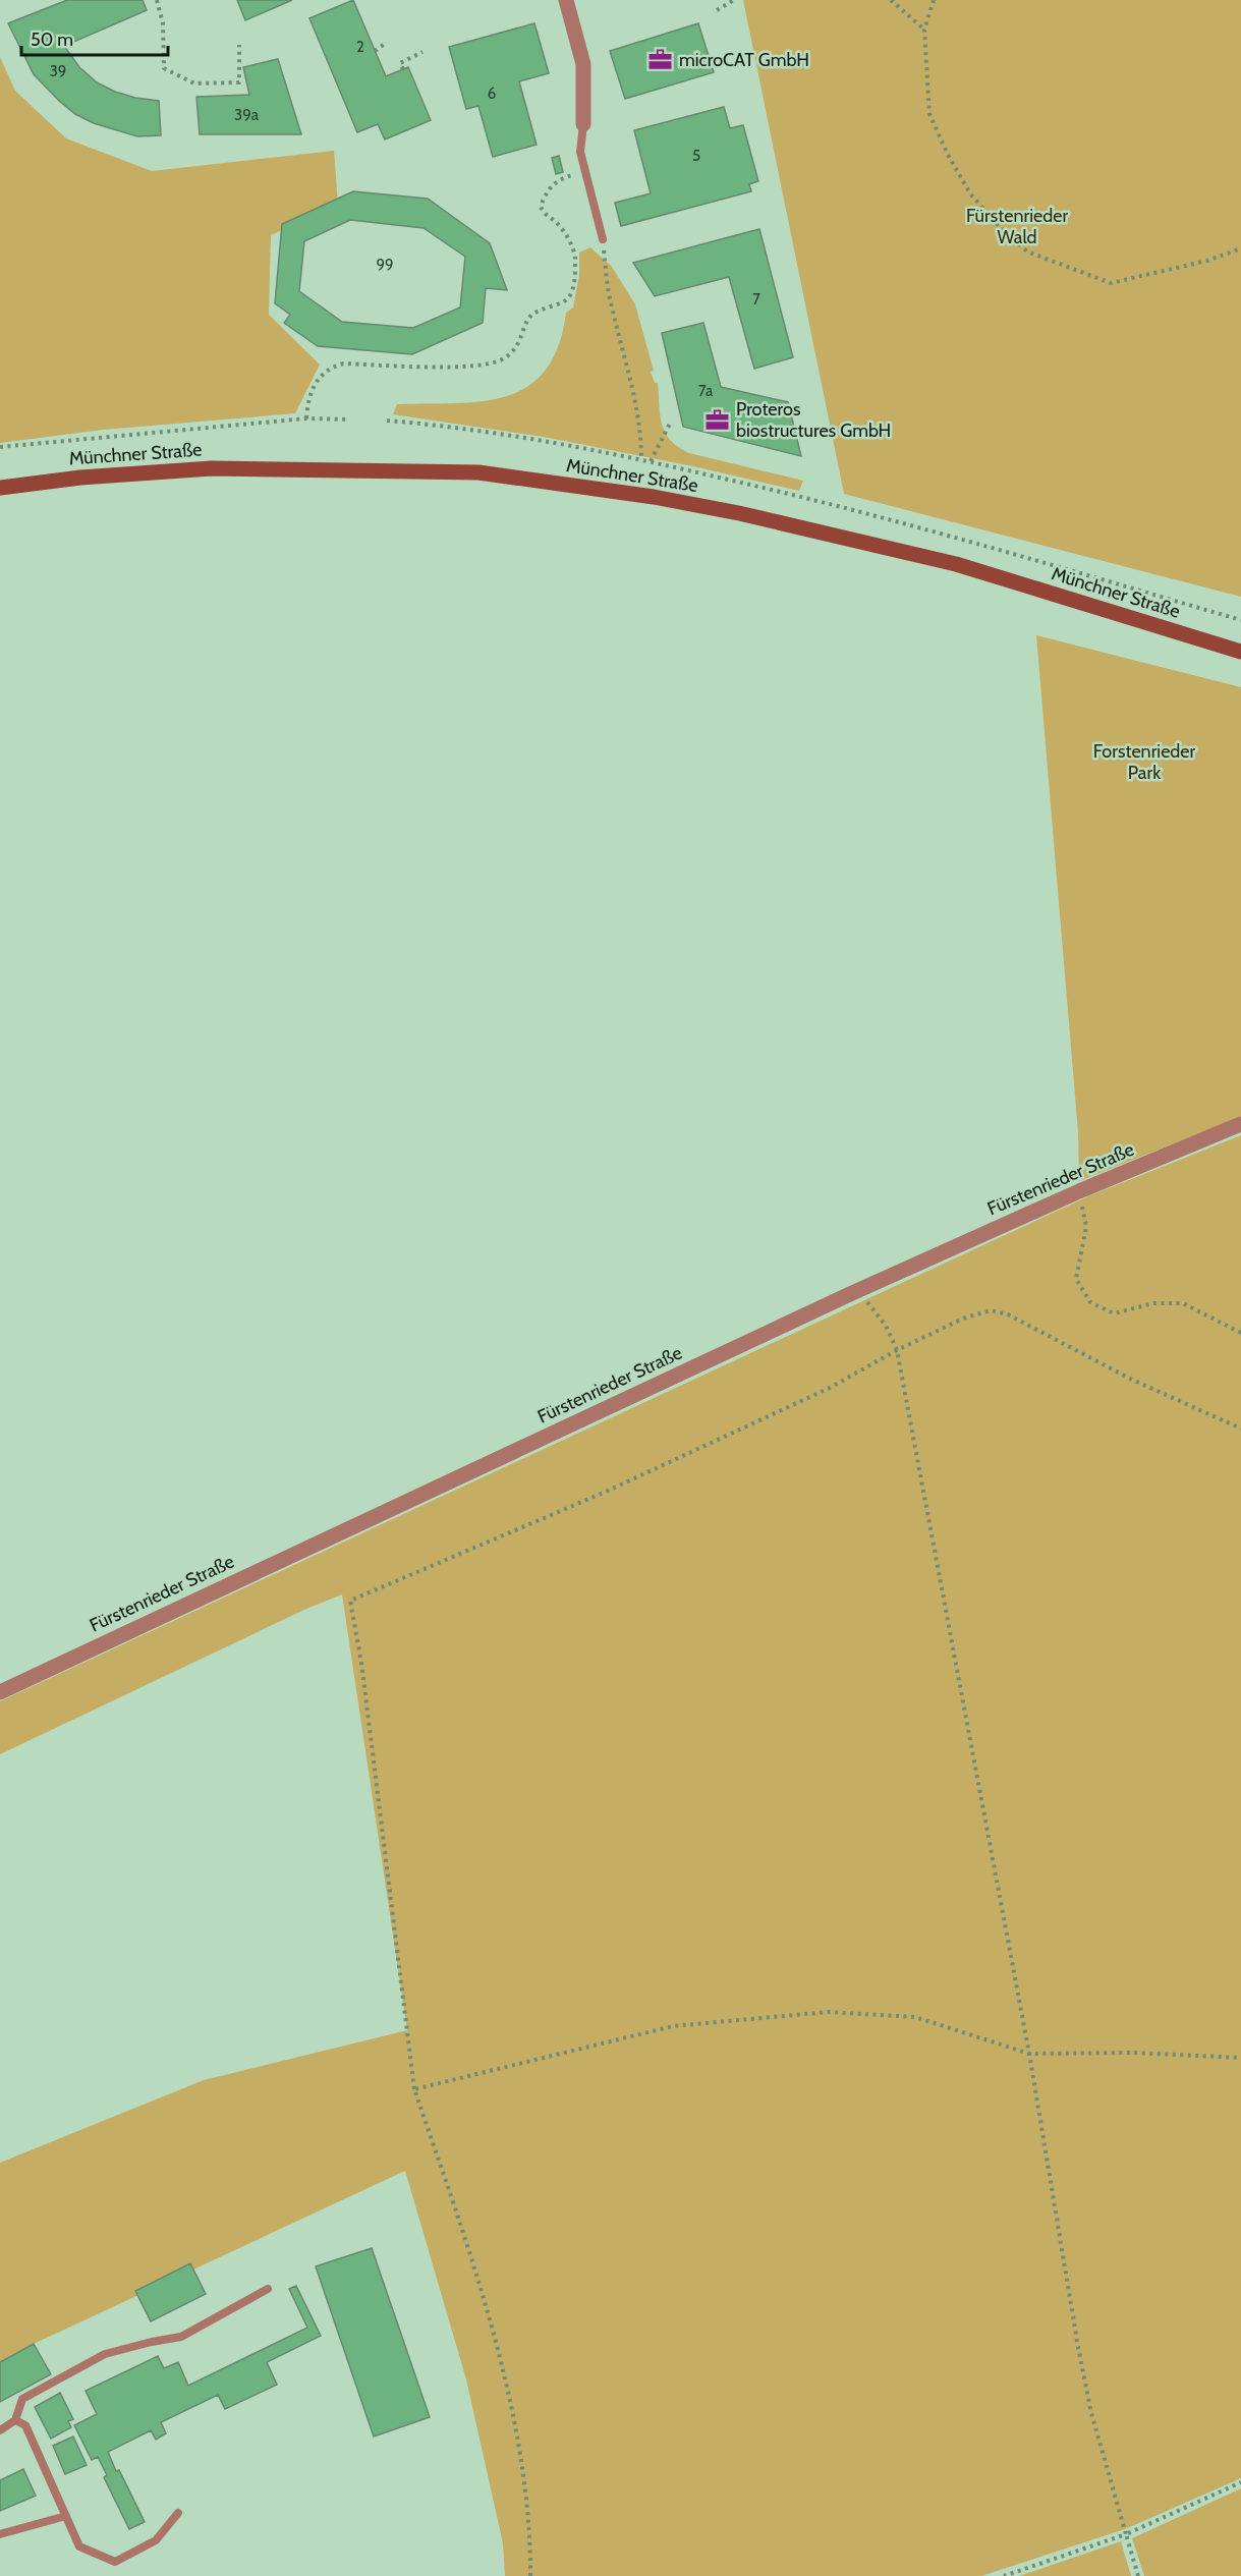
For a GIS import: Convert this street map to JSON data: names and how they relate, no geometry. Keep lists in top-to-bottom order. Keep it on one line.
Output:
{"streets":{"main road":["Münchner Straße"],"street":["Fürstenrieder Straße"]},"parks":["Fürstenrieder Wald","Forstenrieder Park"],"places":{"office":["microCAT GmbH","Proteros biostructures GmbH"]},"house_numbers":["2","39","6","39a","5","99","7","7a"],"scale_bar":"50 m"}
